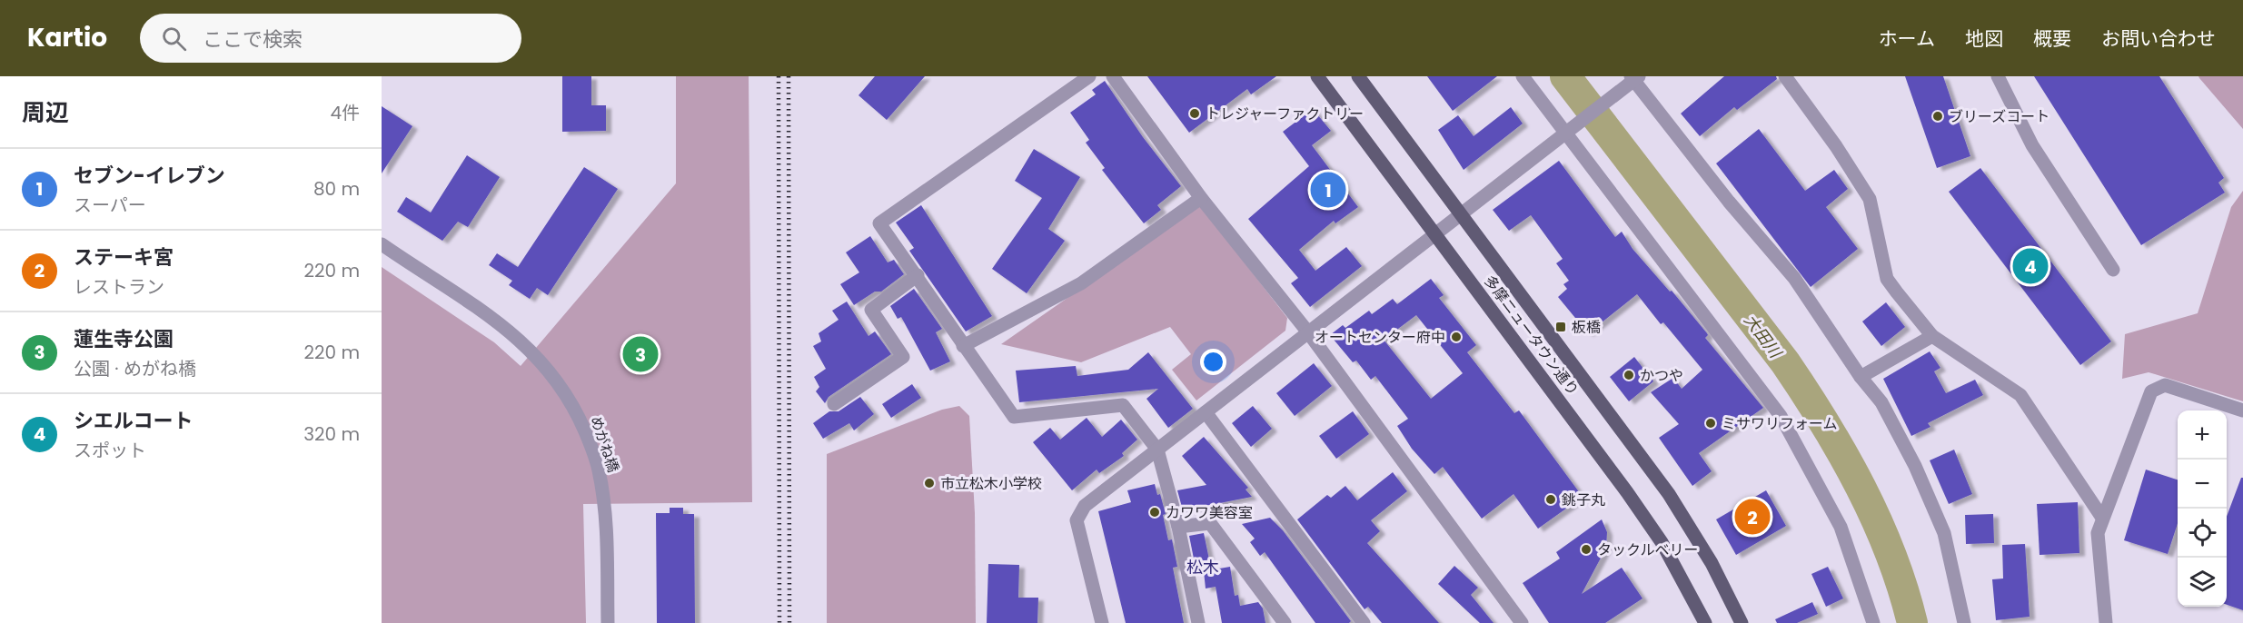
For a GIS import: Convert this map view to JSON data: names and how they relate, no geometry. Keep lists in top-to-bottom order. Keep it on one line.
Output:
{"streets":{"main road":["多摩ニュータウン通り"],"street":["めがね橋"]},"districts":["松木"],"water":["大田川"],"places":{"other":["トレジャーファクトリー","ブリーズコート","オートセンター府中","かつや","ミサワリフォーム","市立松木小学校","銚子丸","カワワ美容室","タックルベリー"],"transit":["板橋"]},"page":{"header":"Kartio","search":"ここで検索","nav":["ホーム","地図","概要","お問い合わせ"],"heading":["周辺","4件"],"list":[{"mark":"1","name":"セブン-イレブン","note":"スーパー","value":"80 m"},{"mark":"2","name":"ステーキ宮","note":"レストラン","value":"220 m"},{"mark":"3","name":"蓮生寺公園","note":"公園 · めがね橋","value":"220 m"},{"mark":"4","name":"シエルコート","note":"スポット","value":"320 m"}],"pins":["1","4","3","2"],"map_buttons":["+","−"]}}
